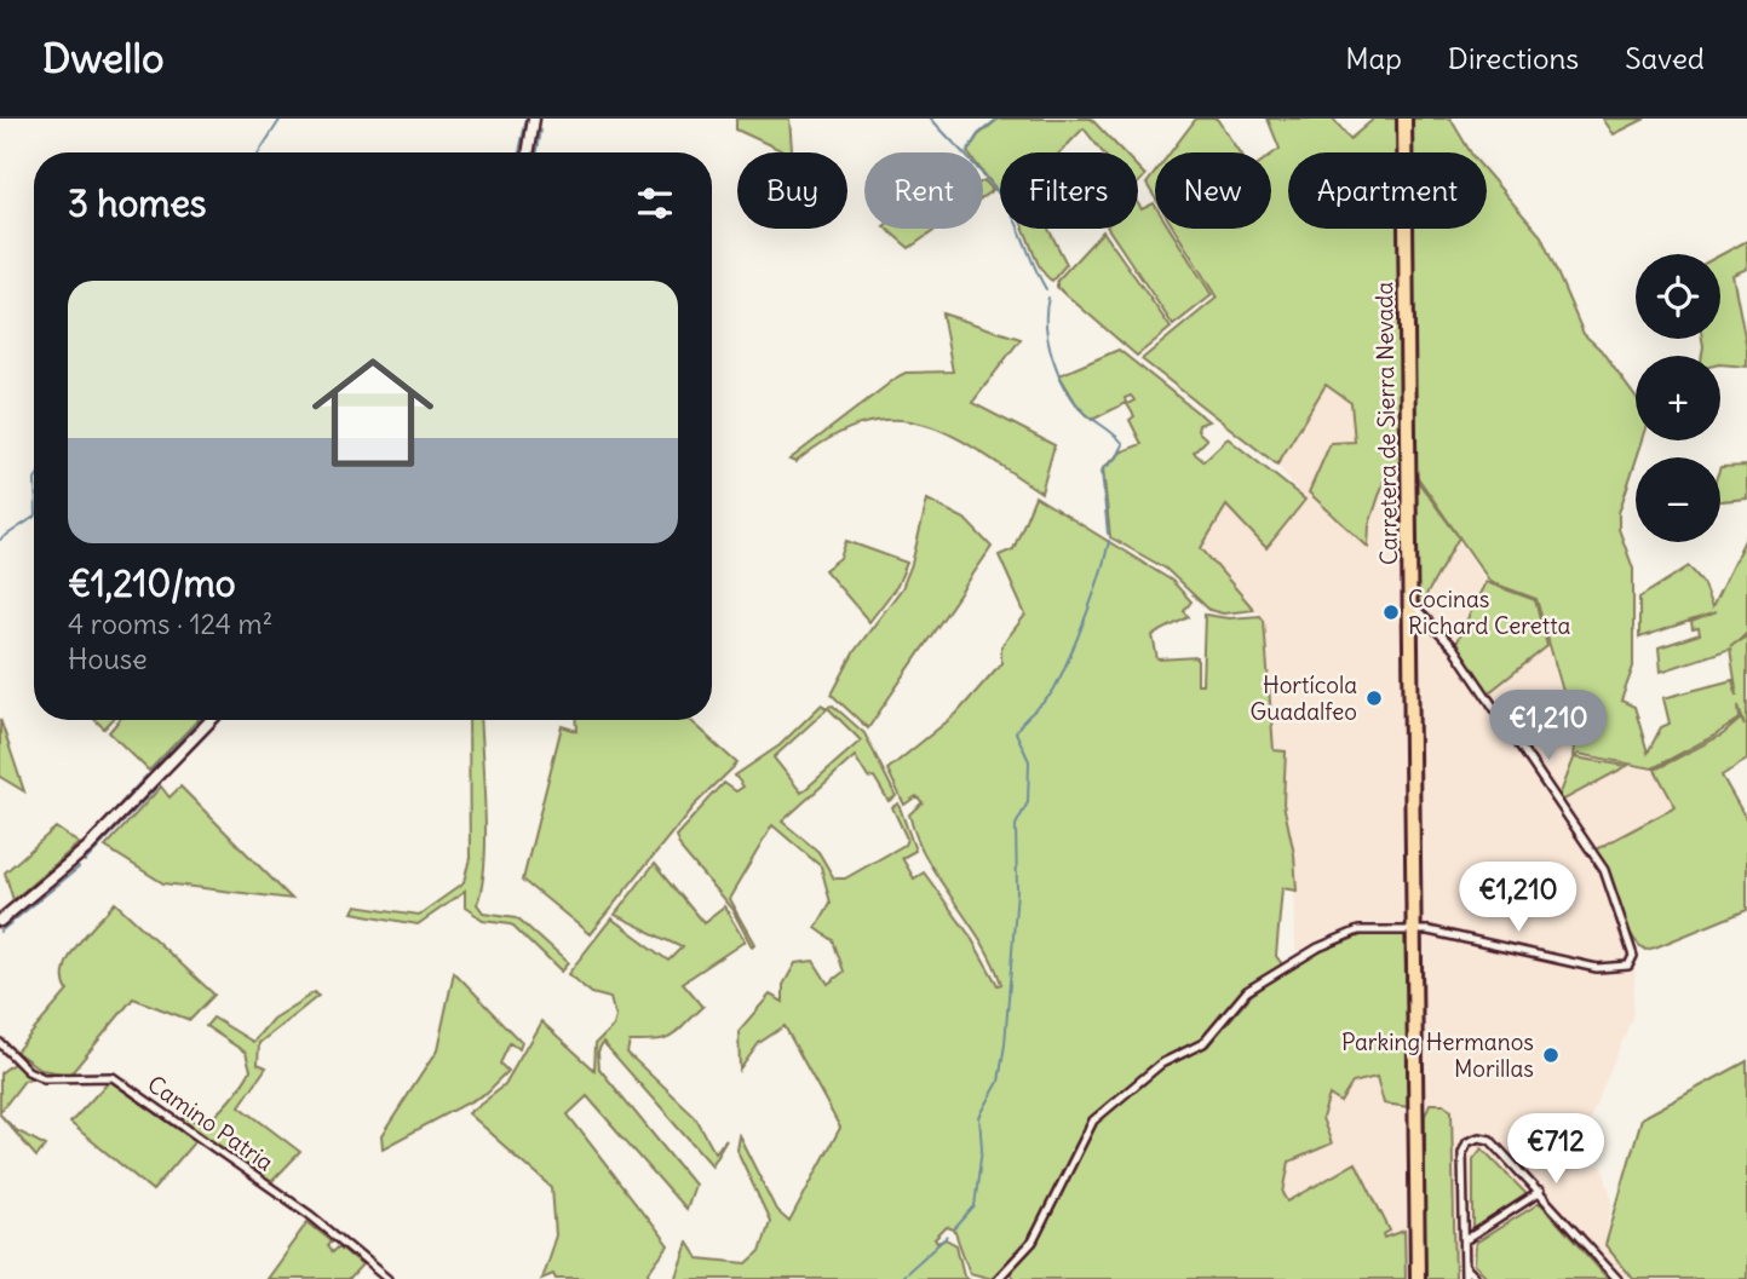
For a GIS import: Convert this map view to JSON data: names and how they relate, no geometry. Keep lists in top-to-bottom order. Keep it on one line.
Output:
{"streets":{"highway":["Carretera de Sierra Nevada"],"street":["Camino Patria"]},"places":["Cocinas Richard Ceretta","Hortícola Guadalfeo","Parking Hermanos Morillas"],"page":{"header":"Dwello","nav":["Map","Directions","Saved"],"chip":["Buy","Rent","Filters","New","Apartment"],"heading":"3 homes","map_buttons":["+","−"],"list":[{"name":"€1,210/mo","note":"4 rooms · 124 m² · House"}],"price":["€1,210","€1,210","€712"]}}
